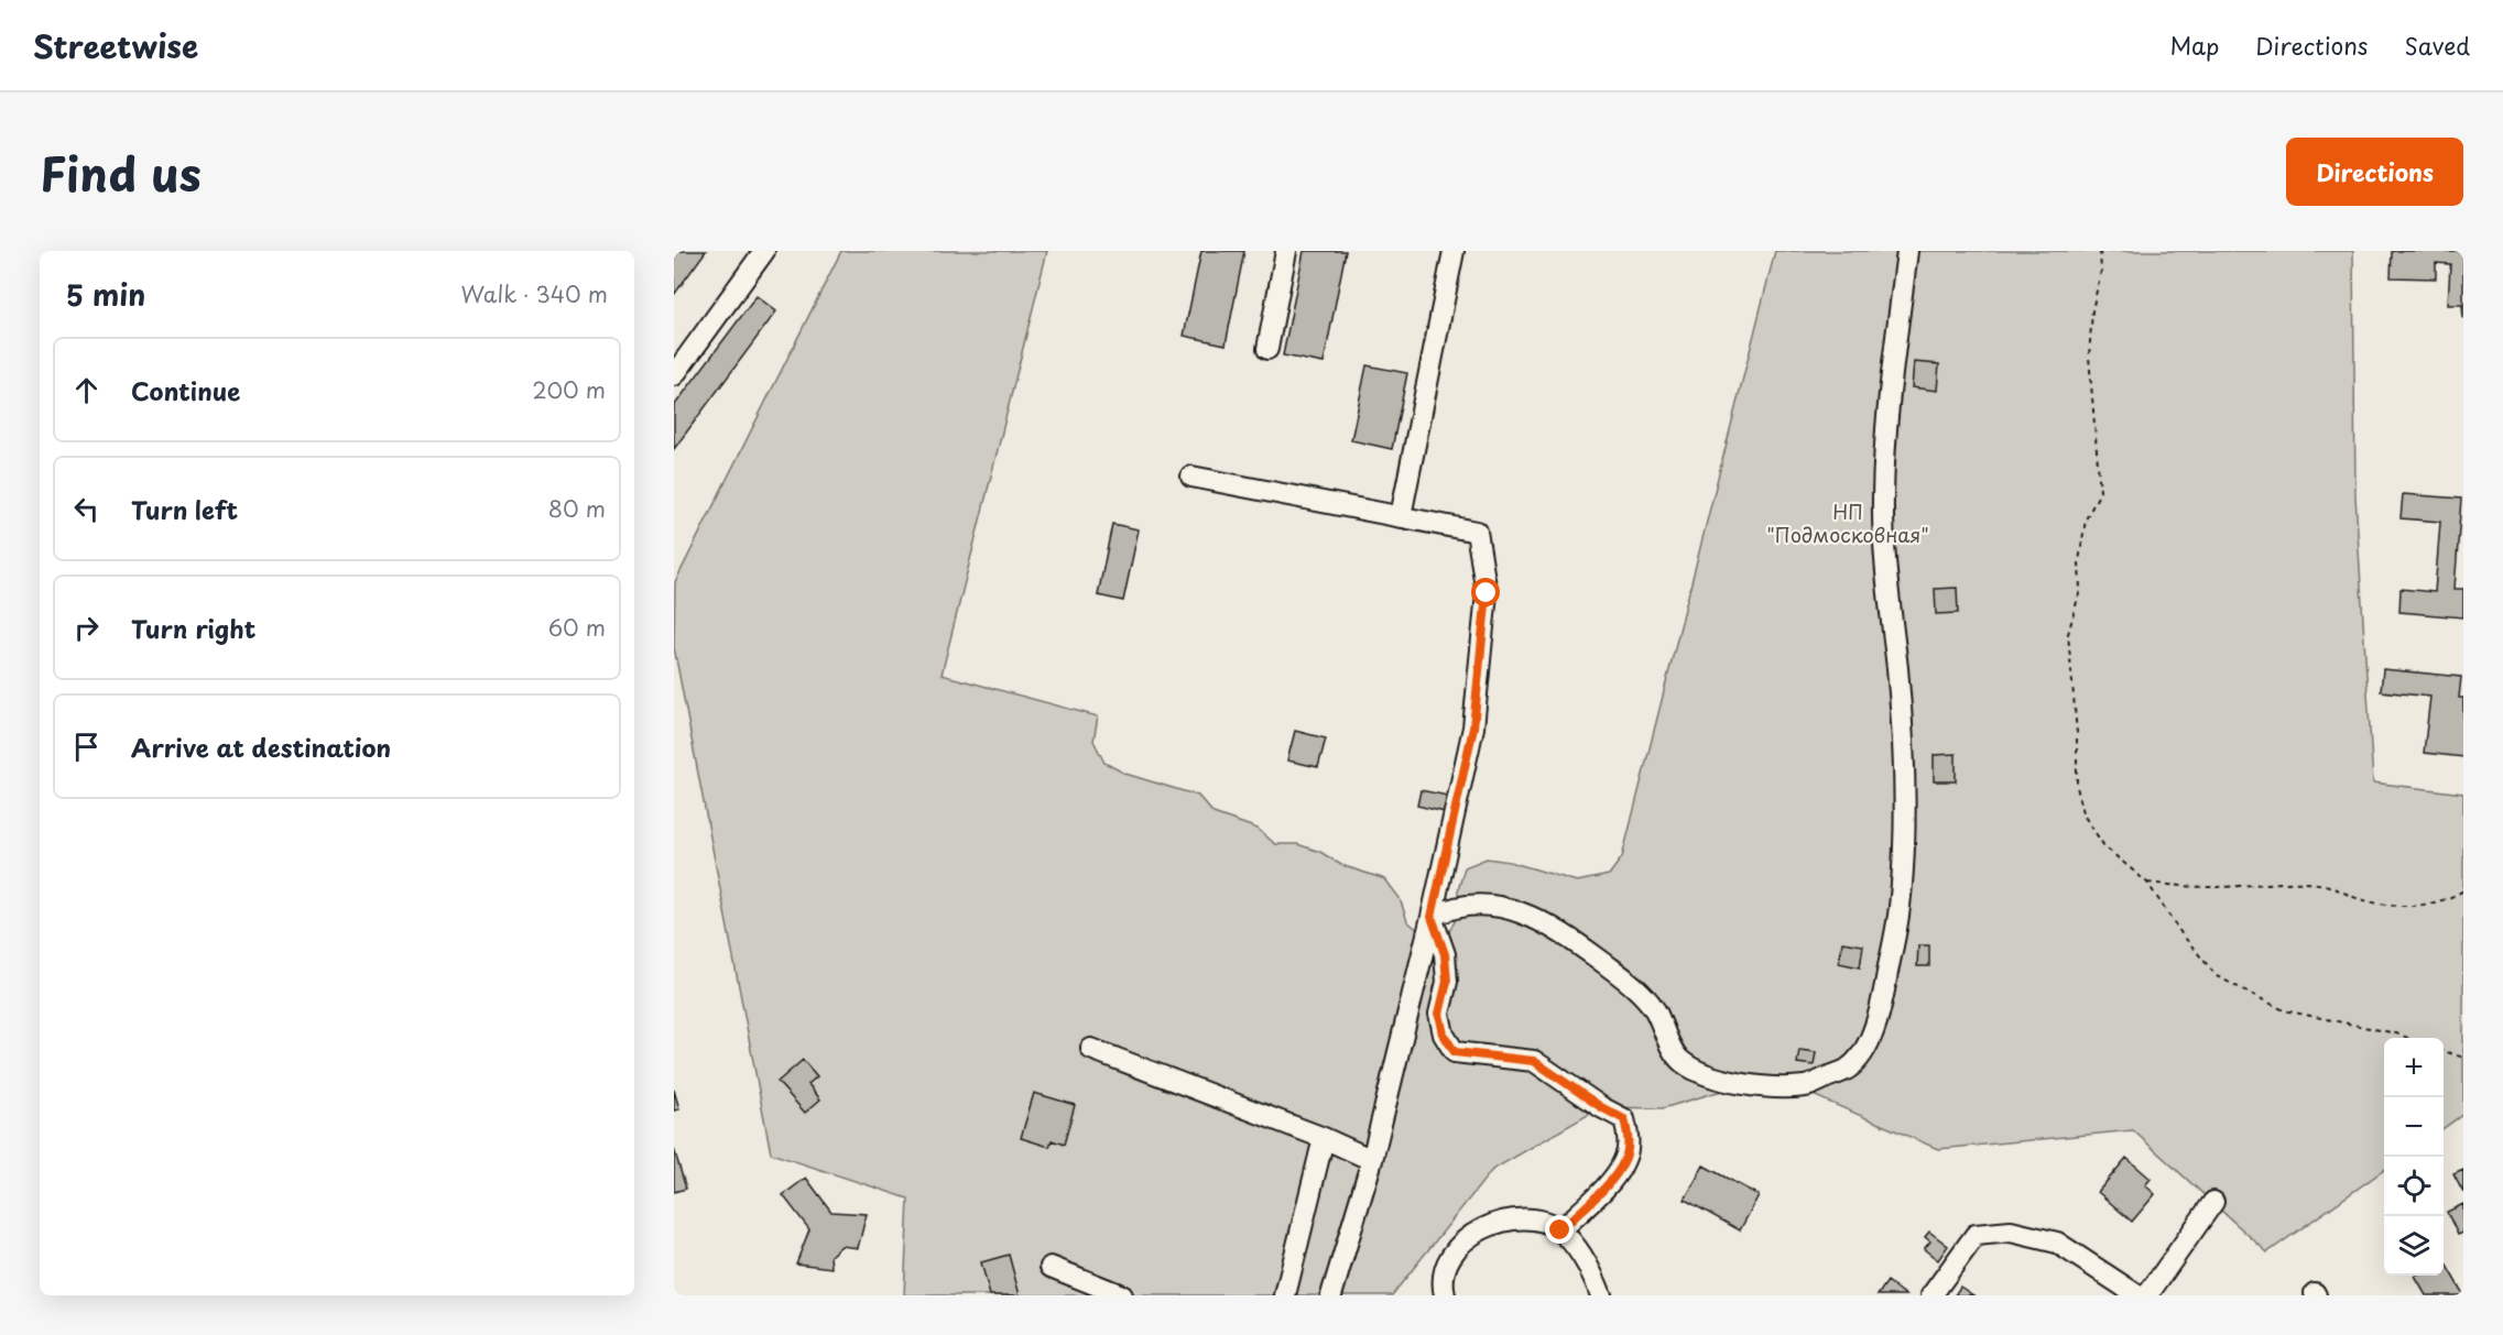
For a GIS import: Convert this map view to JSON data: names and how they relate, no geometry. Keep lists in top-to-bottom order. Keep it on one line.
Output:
{"parks":["НП \"Подмосковная\""],"page":{"header":"Streetwise","nav":["Map","Directions","Saved"],"title":"Find us","buttons":"Directions","heading":["5 min","Walk · 340 m"],"list":[["Continue","200 m"],["Turn left","80 m"],["Turn right","60 m"],"Arrive at destination"],"map_buttons":["+","−"]}}
